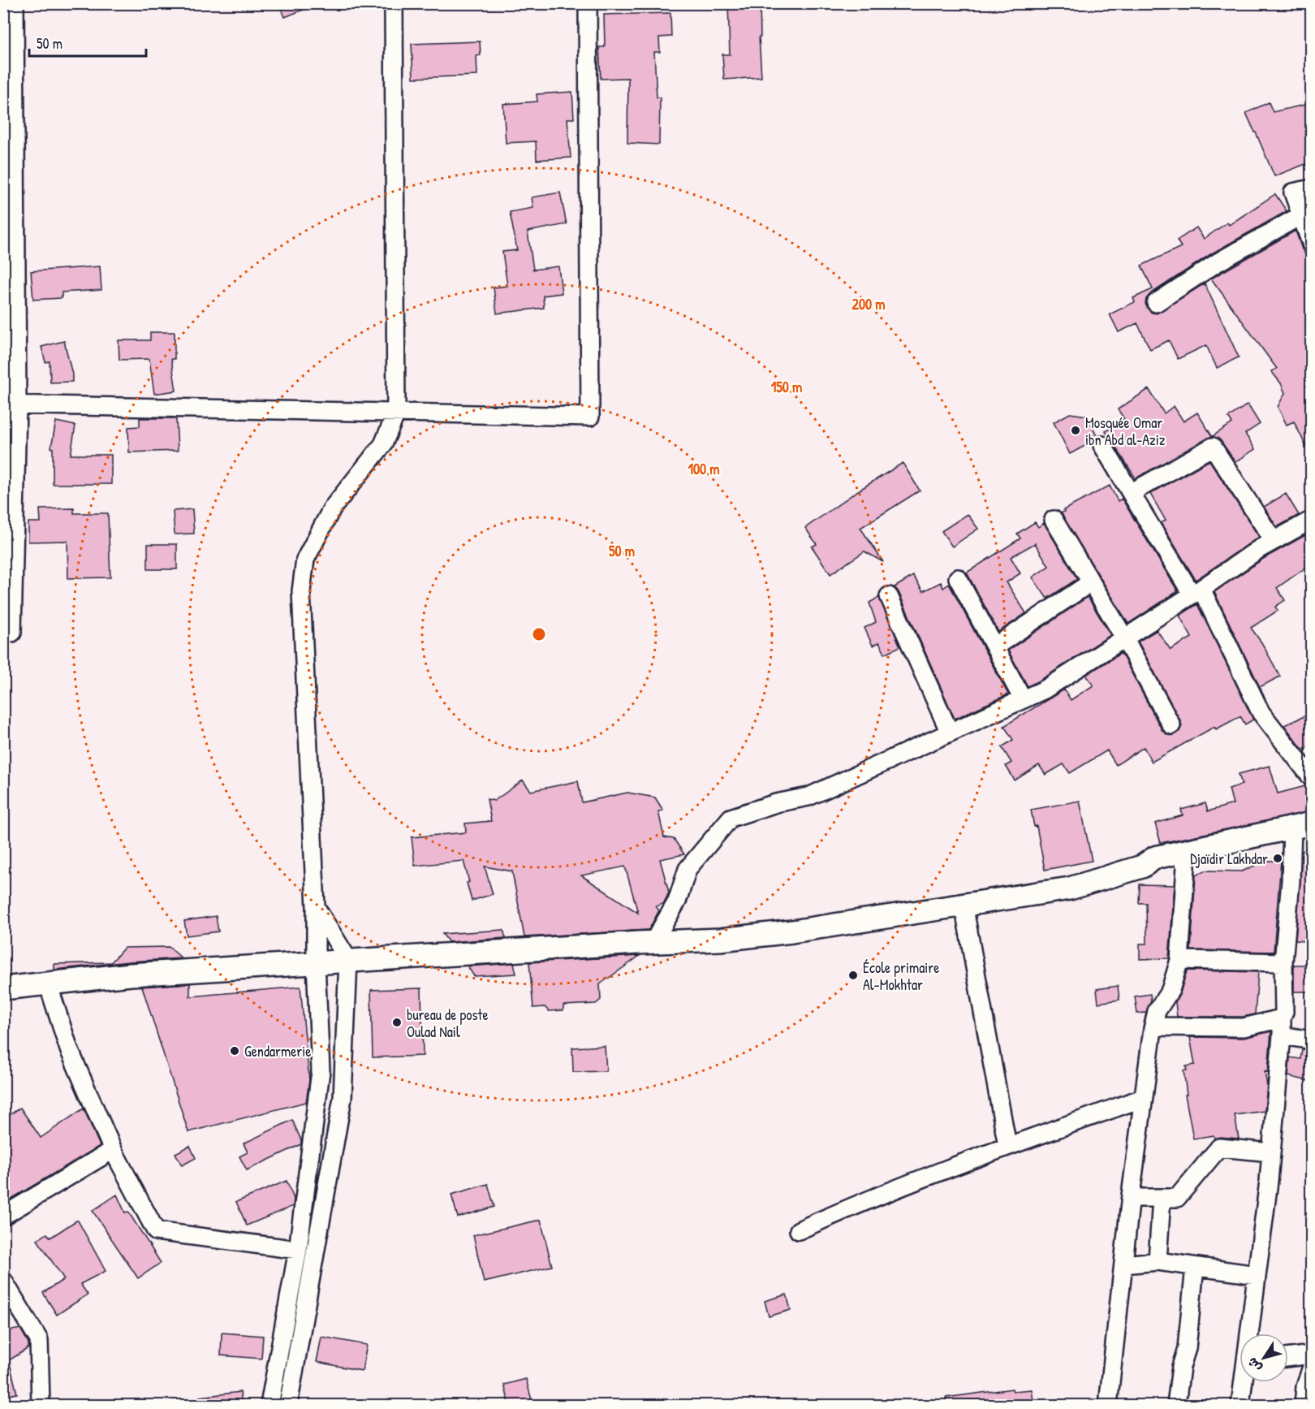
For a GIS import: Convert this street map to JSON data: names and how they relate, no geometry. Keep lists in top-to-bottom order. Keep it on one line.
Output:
{"places":["Mosquée Omar ibn Abd al-Aziz","Djaïdir Lakhdar","École primaire Al-Mokhtar","bureau de poste Oulad Nail","Gendarmerie"],"scale_bar":"50 m","north":"bottom left","rings":["200 m","150 m","100 m","50 m"]}
